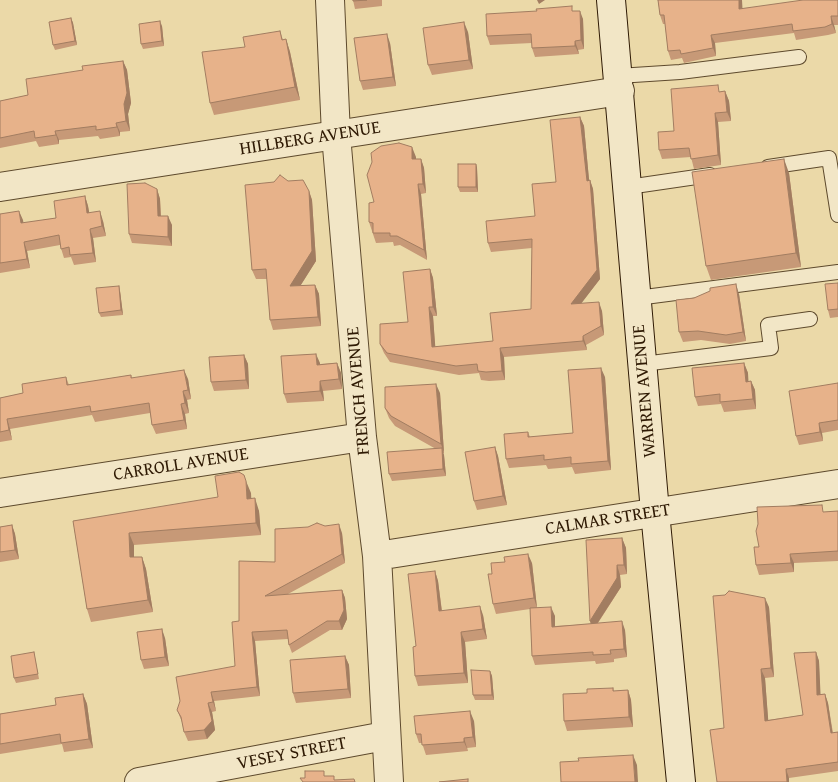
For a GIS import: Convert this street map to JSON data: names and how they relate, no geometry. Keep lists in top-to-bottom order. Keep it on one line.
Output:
{"streets":{"street":["HILLBERG AVENUE","FRENCH AVENUE","WARREN AVENUE","CARROLL AVENUE","CALMAR STREET","VESEY STREET"]},"crossings":[["HILLBERG AVENUE","FRENCH AVENUE"],["HILLBERG AVENUE","WARREN AVENUE"],["FRENCH AVENUE","CARROLL AVENUE"],["FRENCH AVENUE","CALMAR STREET"],["FRENCH AVENUE","VESEY STREET"],["WARREN AVENUE","CALMAR STREET"]]}
